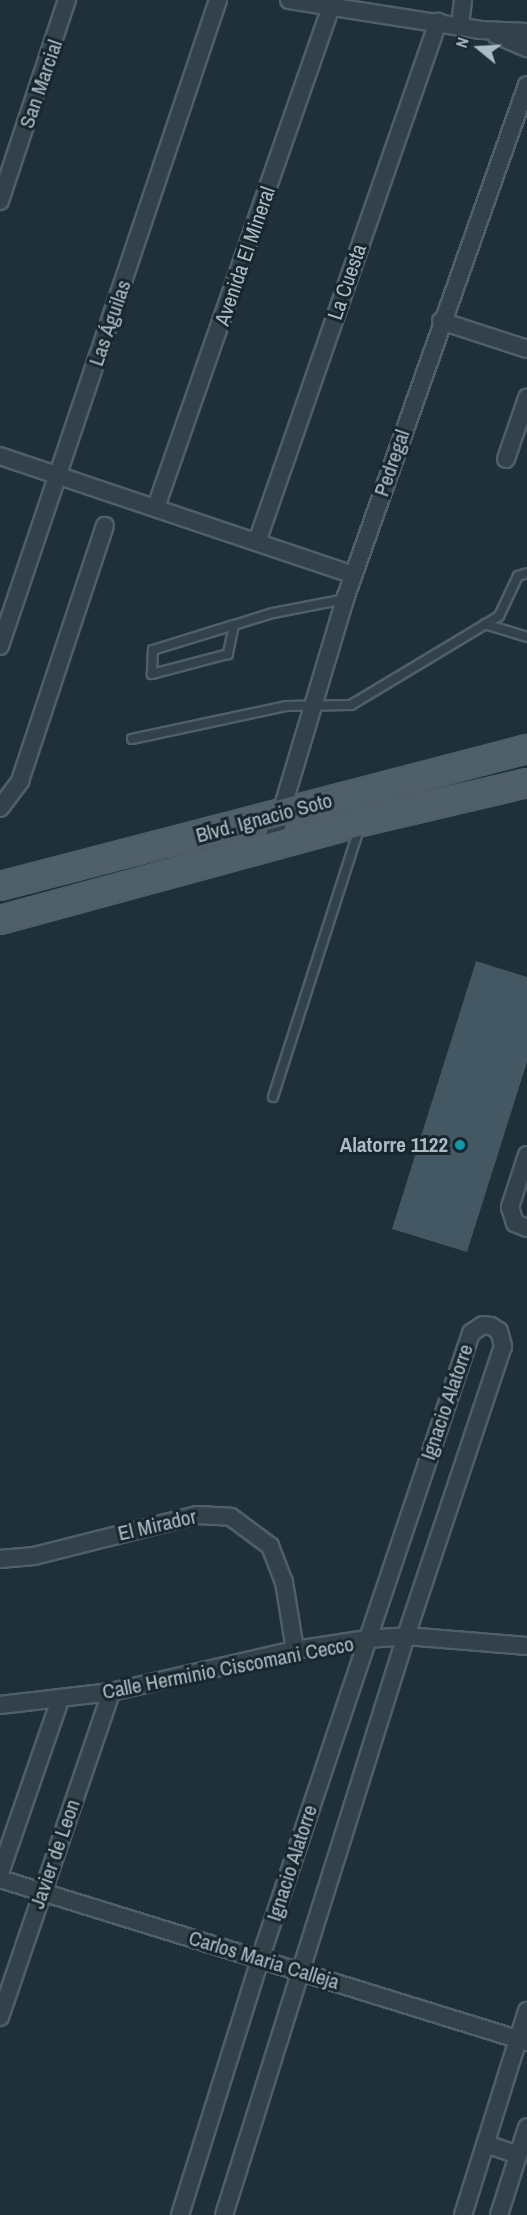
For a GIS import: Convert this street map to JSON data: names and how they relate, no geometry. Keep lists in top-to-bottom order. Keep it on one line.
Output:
{"streets":{"main road":["Blvd. Ignacio Soto"],"street":["San Marcial","Avenida El Mineral","La Cuesta","Las Águilas","Pedregal","Ignacio Alatorre","El Mirador","Calle Herminio Ciscomani Cecco","Javier de Leon","Carlos Maria Calleja"]},"crossings":[["Pedregal","Blvd. Ignacio Soto"],["Ignacio Alatorre","Calle Herminio Ciscomani Cecco"],["Ignacio Alatorre","Carlos Maria Calleja"],["El Mirador","Calle Herminio Ciscomani Cecco"],["Calle Herminio Ciscomani Cecco","Javier de Leon"],["Javier de Leon","Carlos Maria Calleja"]],"places":["Alatorre 1122"],"north":"left"}
